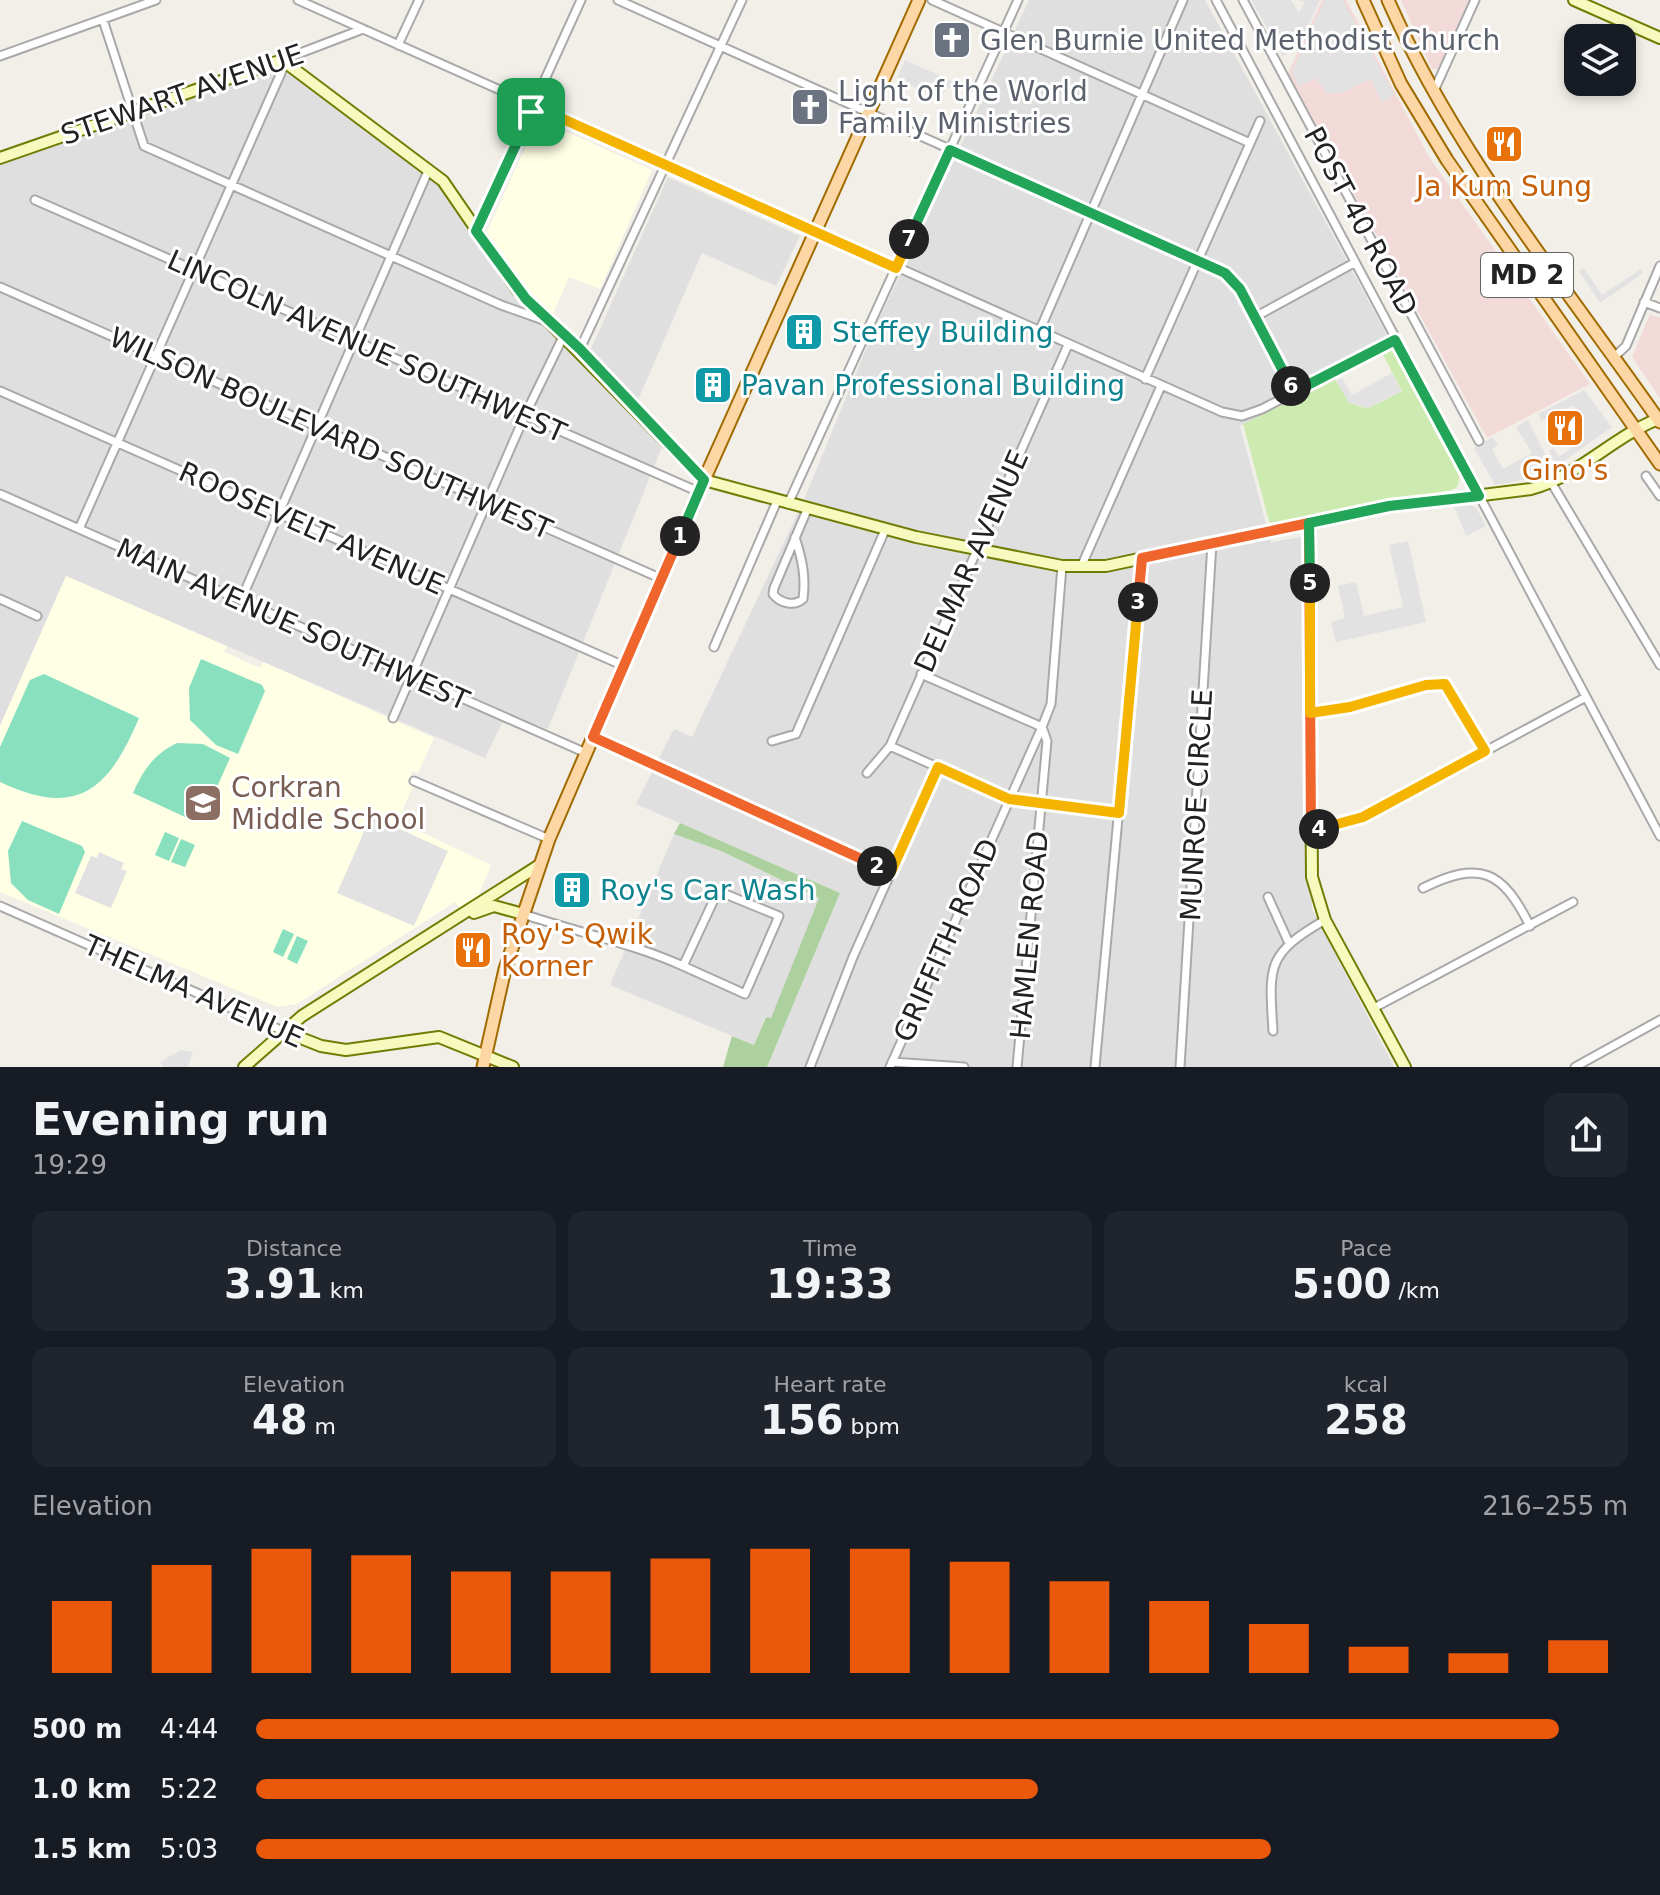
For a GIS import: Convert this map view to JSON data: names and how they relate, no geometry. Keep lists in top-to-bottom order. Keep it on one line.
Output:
{"streets":{"main road":["MD 2"],"street":["STEWART AVENUE","POST 40 ROAD","LINCOLN AVENUE SOUTHWEST","WILSON BOULEVARD SOUTHWEST","ROOSEVELT AVENUE","DELMAR AVENUE","MAIN AVENUE SOUTHWEST","MUNROE CIRCLE","HAMLEN ROAD","GRIFFITH ROAD","THELMA AVENUE"]},"crossings":[["HAMLEN ROAD","GRIFFITH ROAD"]],"places":{"church":["Glen Burnie United Methodist Church","Light of the World Family Ministries"],"restaurant":["Ja Kum Sung","Gino's","Roy's Qwik Korner"],"building":["Steffey Building","Pavan Professional Building","Roy's Car Wash"],"school or university":["Corkran Middle School"]},"page":{"pins":["7","6","1","5","3","4","2"],"heading":["Evening run","19:29"],"stats":[["Distance","3.91 km"],["Time","19:33"],["Pace","5:00 /km"],["Elevation","48 m"],["Heart rate","156 bpm"],["kcal","258"]],"chart":["Elevation","216–255 m"],"list":[{"name":"500 m","note":"4:44"},{"name":"1.0 km","note":"5:22"},{"name":"1.5 km","note":"5:03"}]}}
